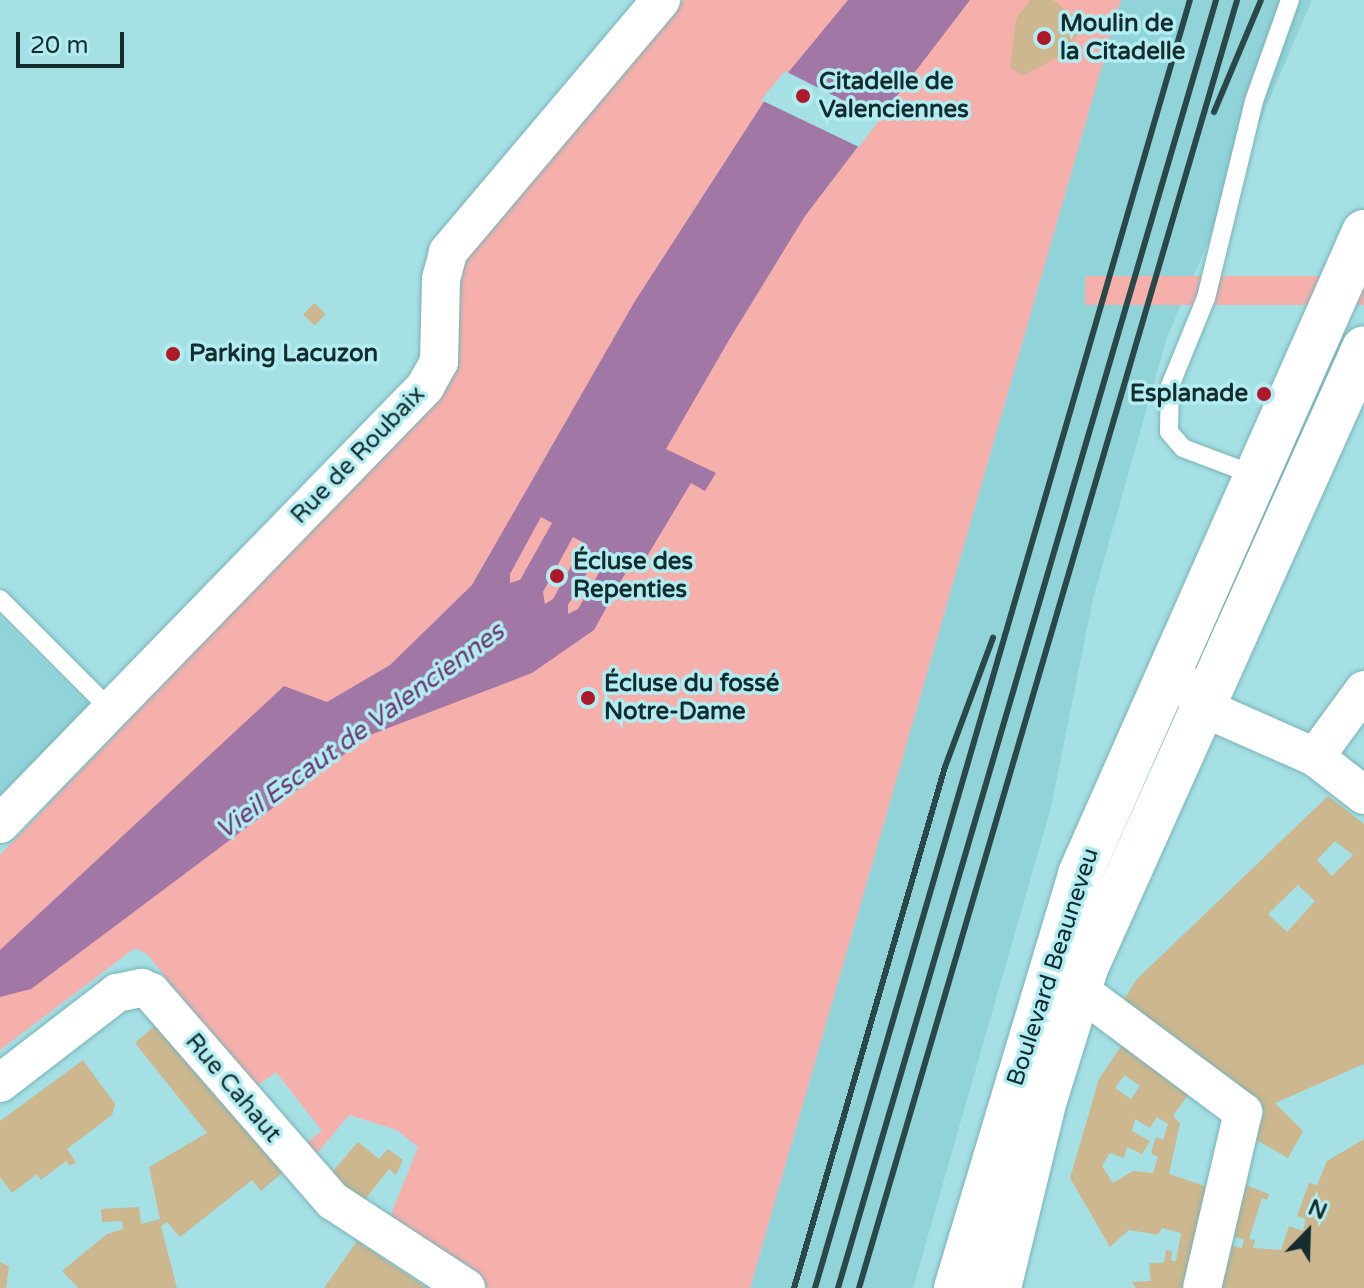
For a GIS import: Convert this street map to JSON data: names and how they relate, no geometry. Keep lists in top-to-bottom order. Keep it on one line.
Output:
{"streets":{"main road":["Boulevard Beauneveu"],"street":["Rue de Roubaix","Rue Cahaut"]},"water":["Vieil Escaut de Valenciennes"],"places":["Moulin de la Citadelle","Citadelle de Valenciennes","Parking Lacuzon","Esplanade","Écluse des Repenties","Écluse du fossé Notre-Dame"],"scale_bar":"20 m","north":"top right"}
